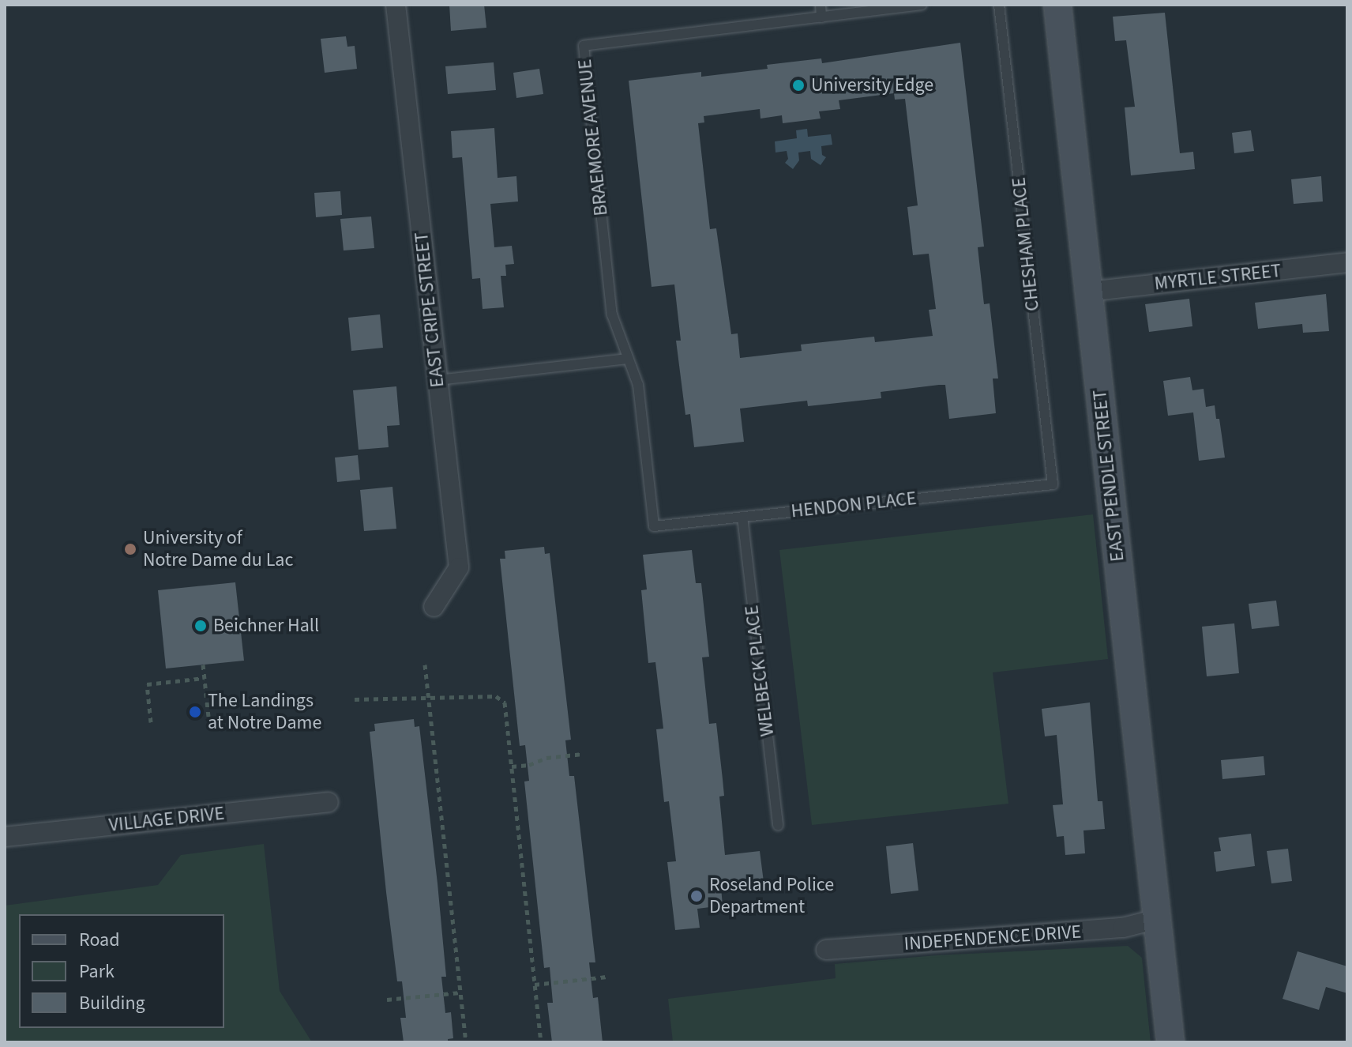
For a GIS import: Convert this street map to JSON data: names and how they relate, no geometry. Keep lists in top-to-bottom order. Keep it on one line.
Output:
{"streets":{"street":["MYRTLE STREET","EAST CRIPE STREET","EAST PENDLE STREET","VILLAGE DRIVE","INDEPENDENCE DRIVE"],"lane":["BRAEMORE AVENUE","CHESHAM PLACE","HENDON PLACE","WELBECK PLACE"]},"crossings":[["BRAEMORE AVENUE","HENDON PLACE"],["CHESHAM PLACE","HENDON PLACE"],["MYRTLE STREET","EAST PENDLE STREET"],["EAST PENDLE STREET","INDEPENDENCE DRIVE"],["HENDON PLACE","WELBECK PLACE"]],"places":["University Edge","University of Notre Dame du Lac","Beichner Hall","The Landings at Notre Dame","Roseland Police Department"],"legend":["Road","Park","Building"]}
